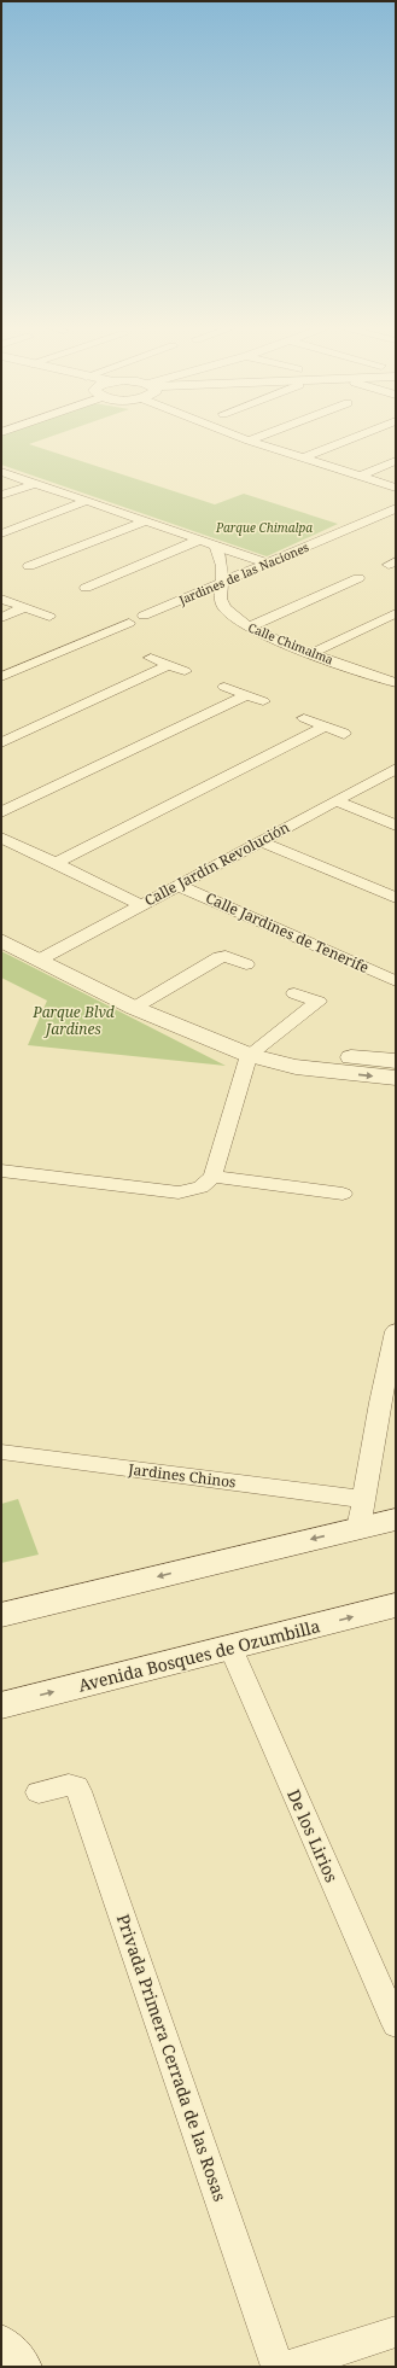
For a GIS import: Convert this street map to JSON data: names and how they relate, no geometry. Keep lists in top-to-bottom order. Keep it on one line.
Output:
{"streets":{"main road":["Avenida Bosques de Ozumbilla"],"street":["Jardines de las Naciones","Calle Chimalma","Calle Jardín Revolución","Calle Jardines de Tenerife","Jardines Chinos","De los Lirios","Privada Primera Cerrada de las Rosas"]},"crossings":[["Jardines de las Naciones","Calle Chimalma"],["Calle Jardín Revolución","Calle Jardines de Tenerife"],["Avenida Bosques de Ozumbilla","De los Lirios"]],"parks":["Parque Chimalpa","Parque Blvd Jardines"]}
